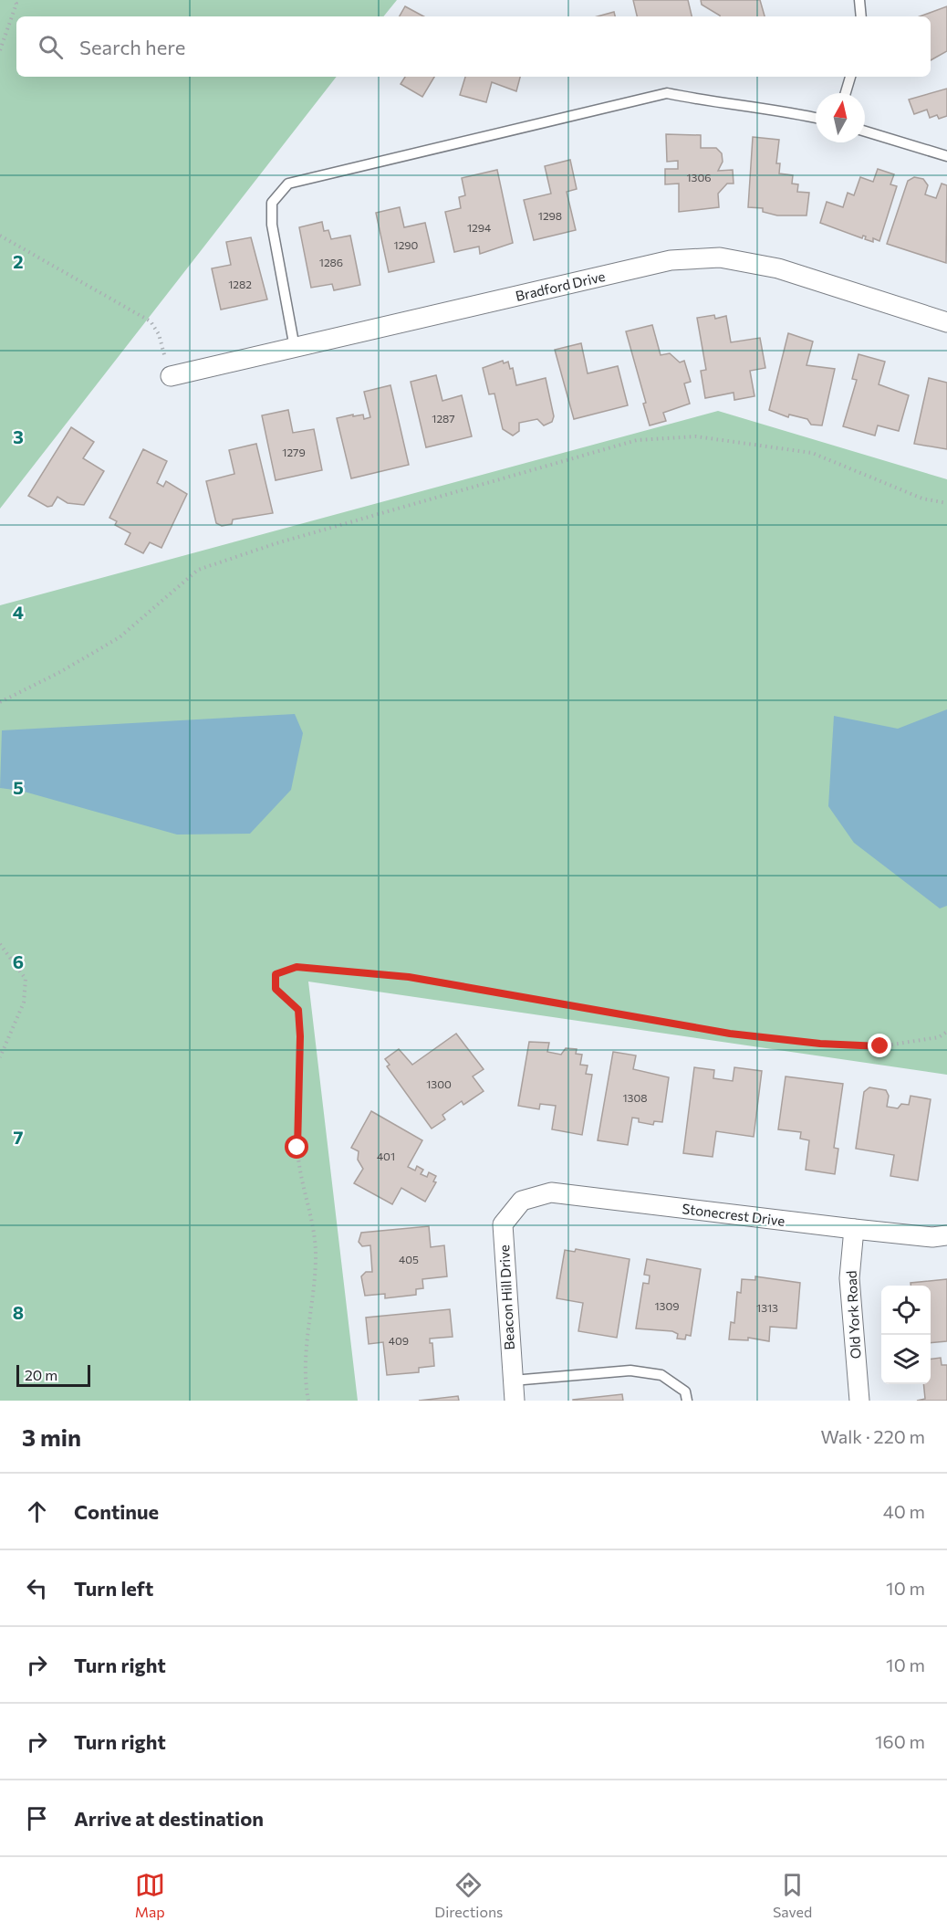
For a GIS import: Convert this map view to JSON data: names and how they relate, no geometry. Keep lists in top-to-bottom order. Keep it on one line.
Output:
{"streets":{"street":["Bradford Drive","Stonecrest Drive","Beacon Hill Drive","Old York Road"]},"crossings":[["Stonecrest Drive","Beacon Hill Drive"],["Stonecrest Drive","Old York Road"]],"house_numbers":["1306","1298","1294","1290","1286","1282","1287","1279","1300","1308","401","405","1309","1313","409"],"scale_bar":"20 m","north":"top","page":{"search":"Search here","scale":"20 m","heading":["3 min","Walk · 220 m"],"list":[["Continue","40 m"],["Turn left","10 m"],["Turn right","10 m"],["Turn right","160 m"],"Arrive at destination"],"nav":["Map","Directions","Saved"]},"grid":{"rows":["2","3","4","5","6","7","8"]}}
